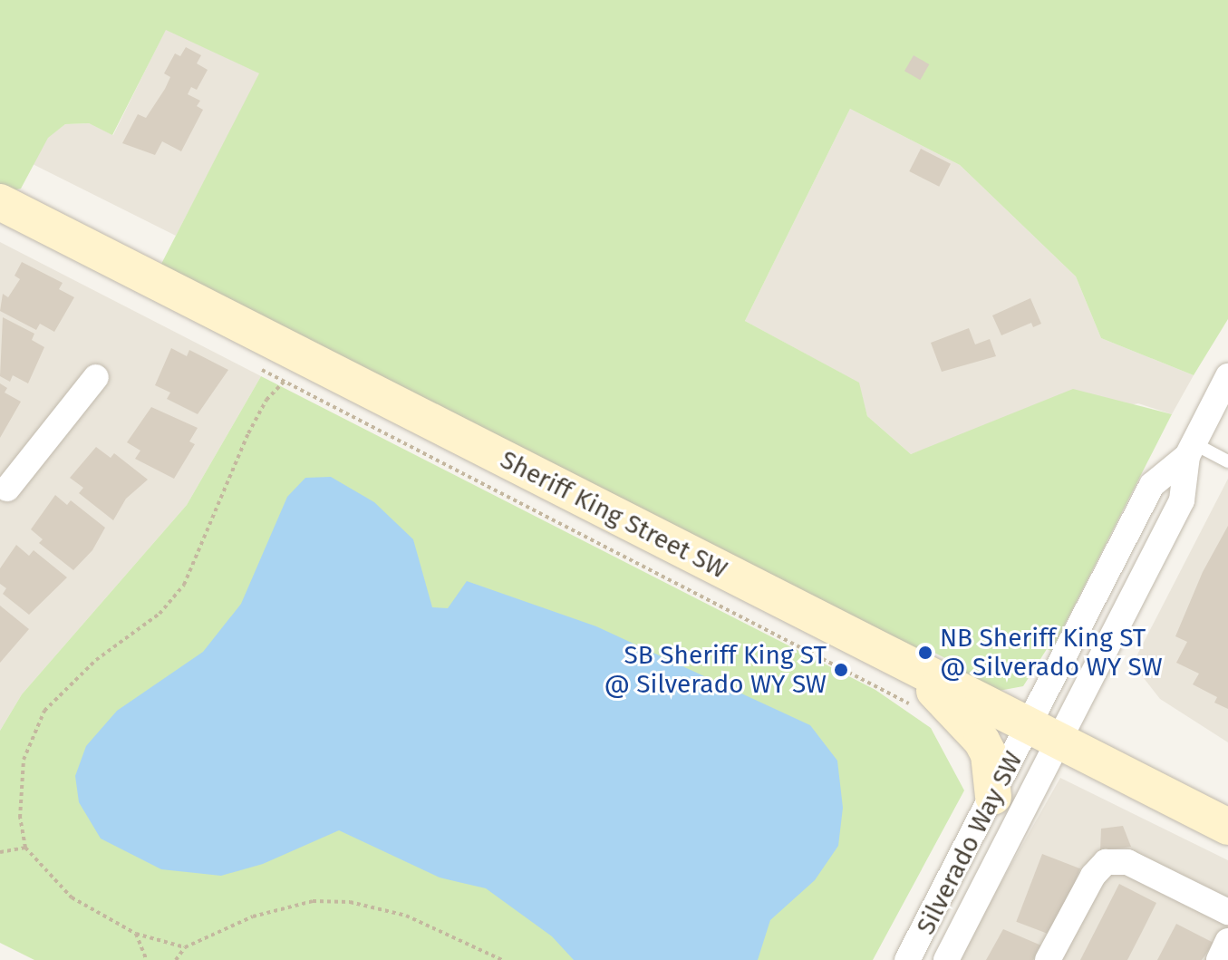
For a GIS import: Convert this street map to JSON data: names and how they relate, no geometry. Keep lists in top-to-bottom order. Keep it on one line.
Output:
{"streets":{"main road":["Sheriff King Street SW"],"street":["Silverado Way SW"]},"crossings":[["Sheriff King Street SW","Silverado Way SW"]],"places":["NB Sheriff King ST @ Silverado WY SW","SB Sheriff King ST @ Silverado WY SW"]}
